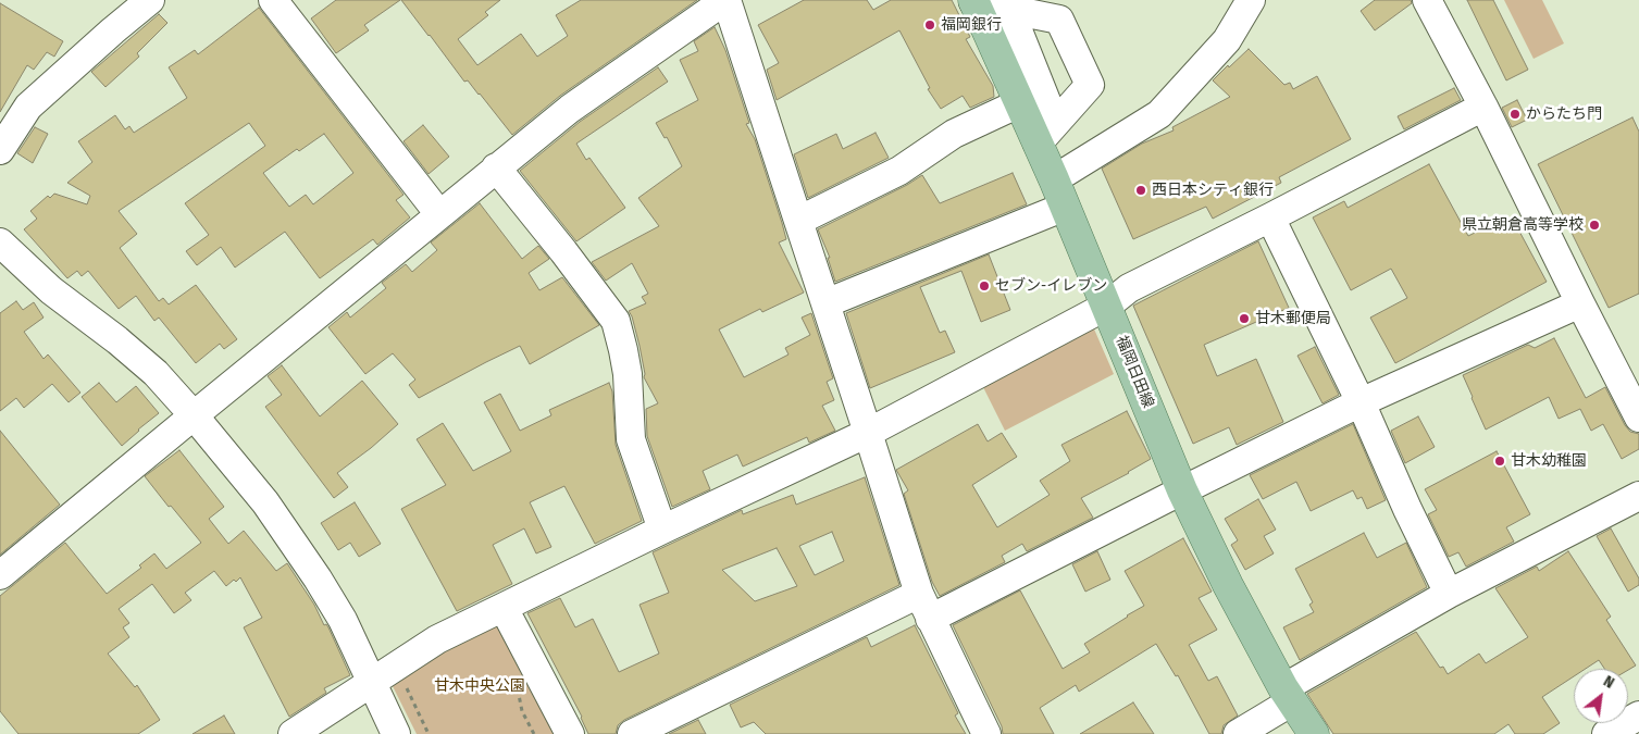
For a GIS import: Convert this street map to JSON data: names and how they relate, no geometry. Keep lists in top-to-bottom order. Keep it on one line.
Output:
{"streets":{"main road":["福岡日田線"]},"parks":["甘木中央公園"],"places":["福岡銀行","からたち門","西日本シティ銀行","県立朝倉高等学校","セブン-イレブン","甘木郵便局","甘木幼稚園"],"north":"top right"}
